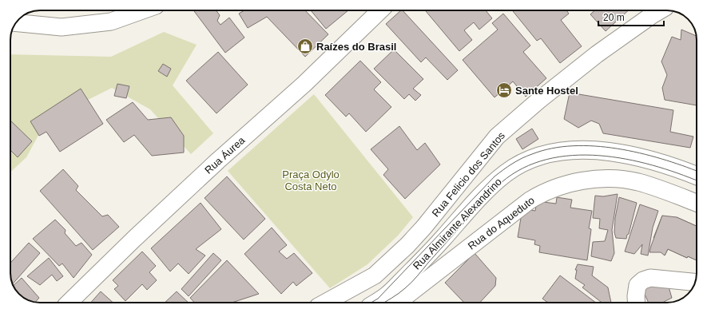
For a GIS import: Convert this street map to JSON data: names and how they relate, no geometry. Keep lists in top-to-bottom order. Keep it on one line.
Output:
{"streets":{"street":["Rua Áurea","Rua Felicio dos Santos","Rua do Aqueduto","Rua Almirante Alexandrino"]},"parks":["Praça Odylo Costa Neto"],"places":{"shop":["Raízes do Brasil"],"hotel":["Sante Hostel"]},"scale_bar":"20 m"}
